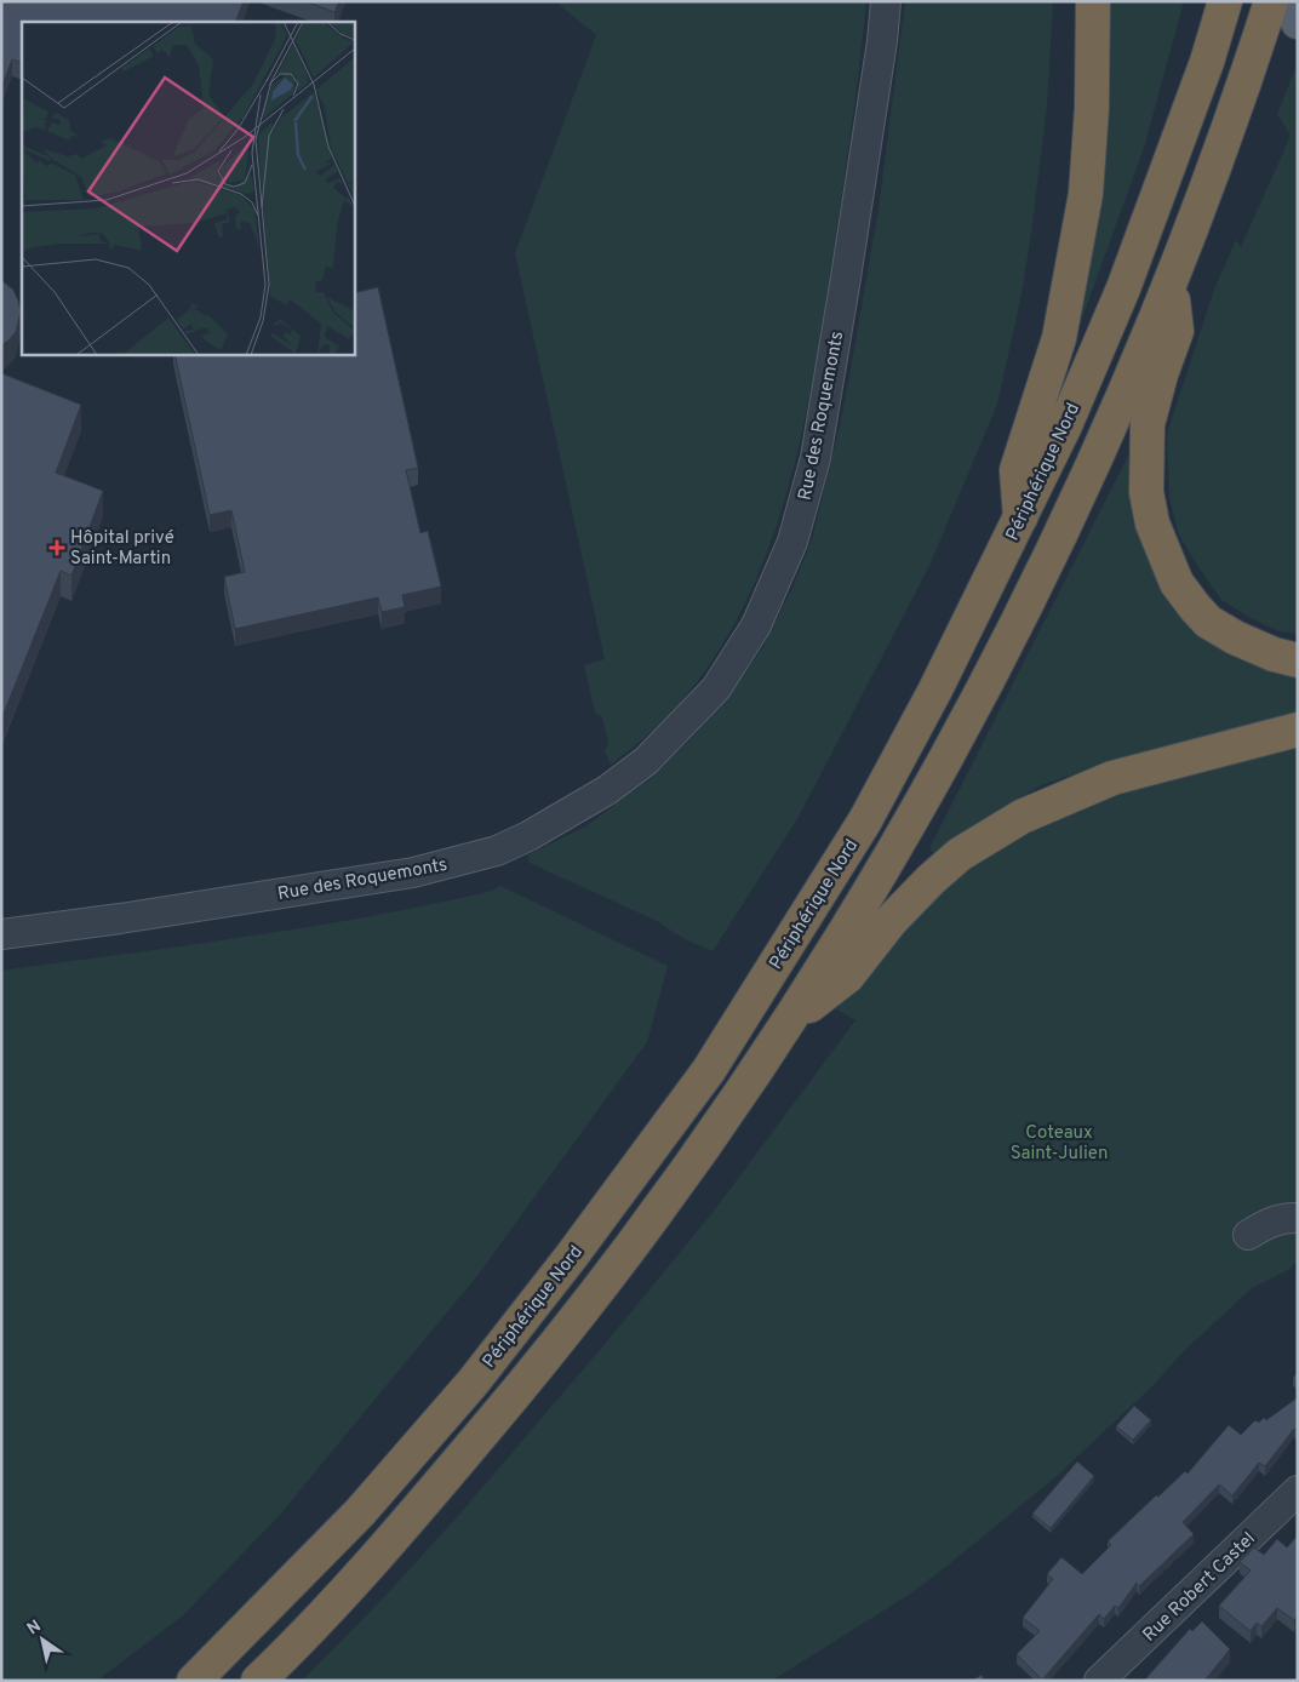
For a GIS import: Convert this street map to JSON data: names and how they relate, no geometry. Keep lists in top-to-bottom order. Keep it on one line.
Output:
{"streets":{"highway":["Périphérique Nord"],"street":["Rue des Roquemonts","Rue Robert Castel"]},"parks":["Coteaux Saint-Julien"],"places":{"health":["Hôpital privé Saint-Martin"]},"north":"top left"}
